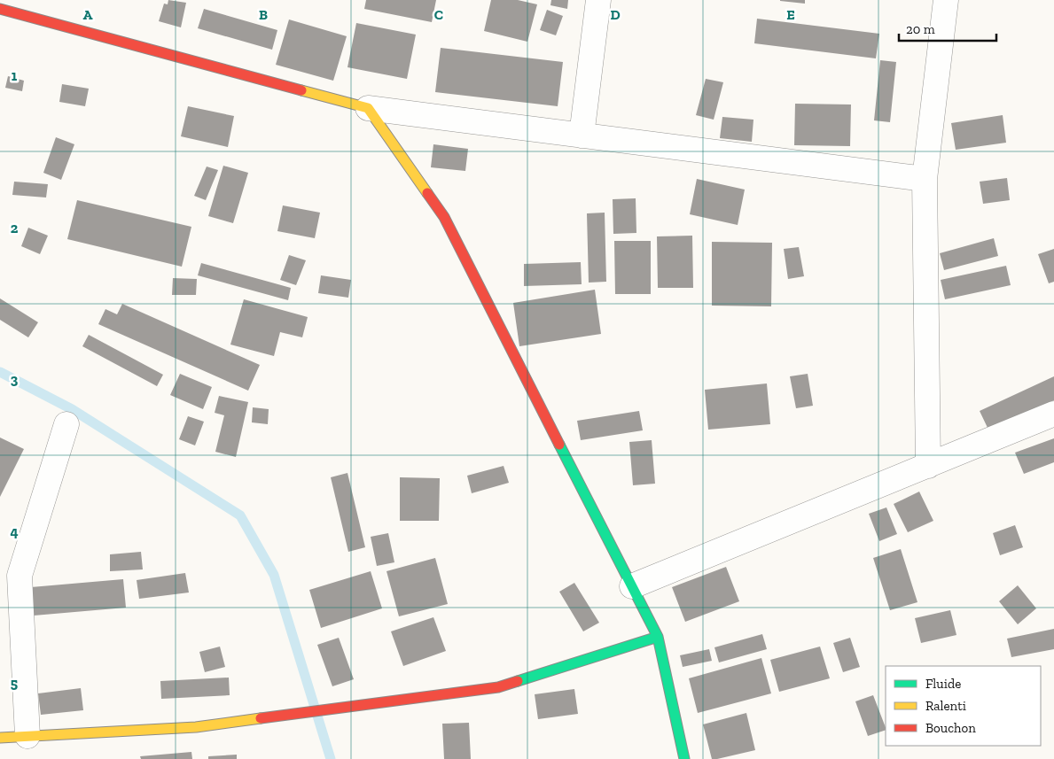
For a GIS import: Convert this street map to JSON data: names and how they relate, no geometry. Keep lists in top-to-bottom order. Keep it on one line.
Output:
{"legend":["Fluide","Ralenti","Bouchon"],"scale_bar":"20 m","grid":{"columns":["A","B","C","D","E"],"rows":["1","2","3","4","5"]}}
